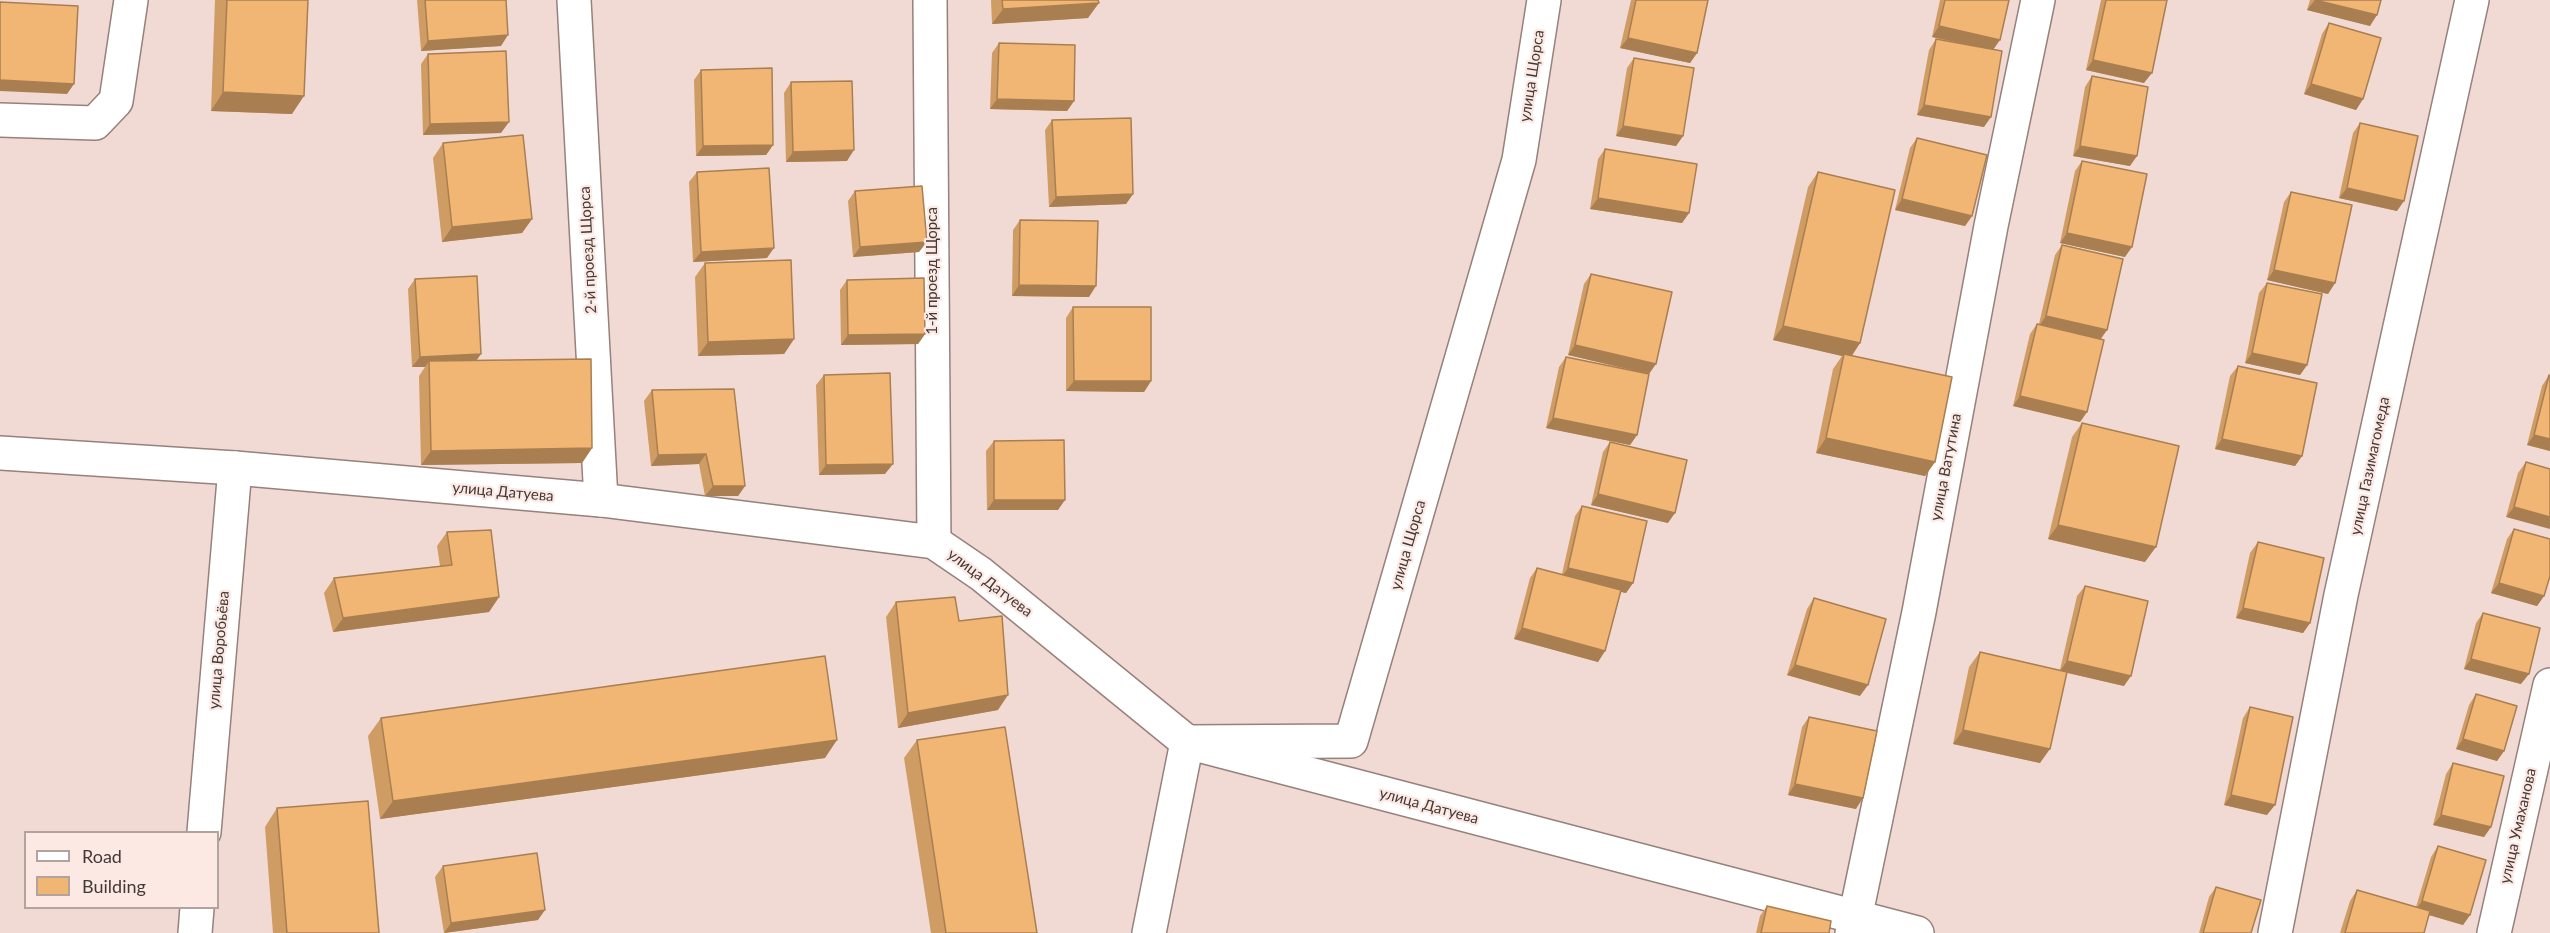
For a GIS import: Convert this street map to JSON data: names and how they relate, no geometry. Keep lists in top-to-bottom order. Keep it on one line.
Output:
{"streets":{"street":["улица Щорса","2-й проезд Щорса","1-й проезд Щорса","улица Газимагомеда","улица Ватутина","улица Датуева","улица Воробьёва","улица Умаханова"]},"crossings":[["улица Щорса","улица Датуева"],["2-й проезд Щорса","улица Датуева"],["1-й проезд Щорса","улица Датуева"],["улица Ватутина","улица Датуева"],["улица Датуева","улица Воробьёва"]],"legend":["Road","Building"]}
